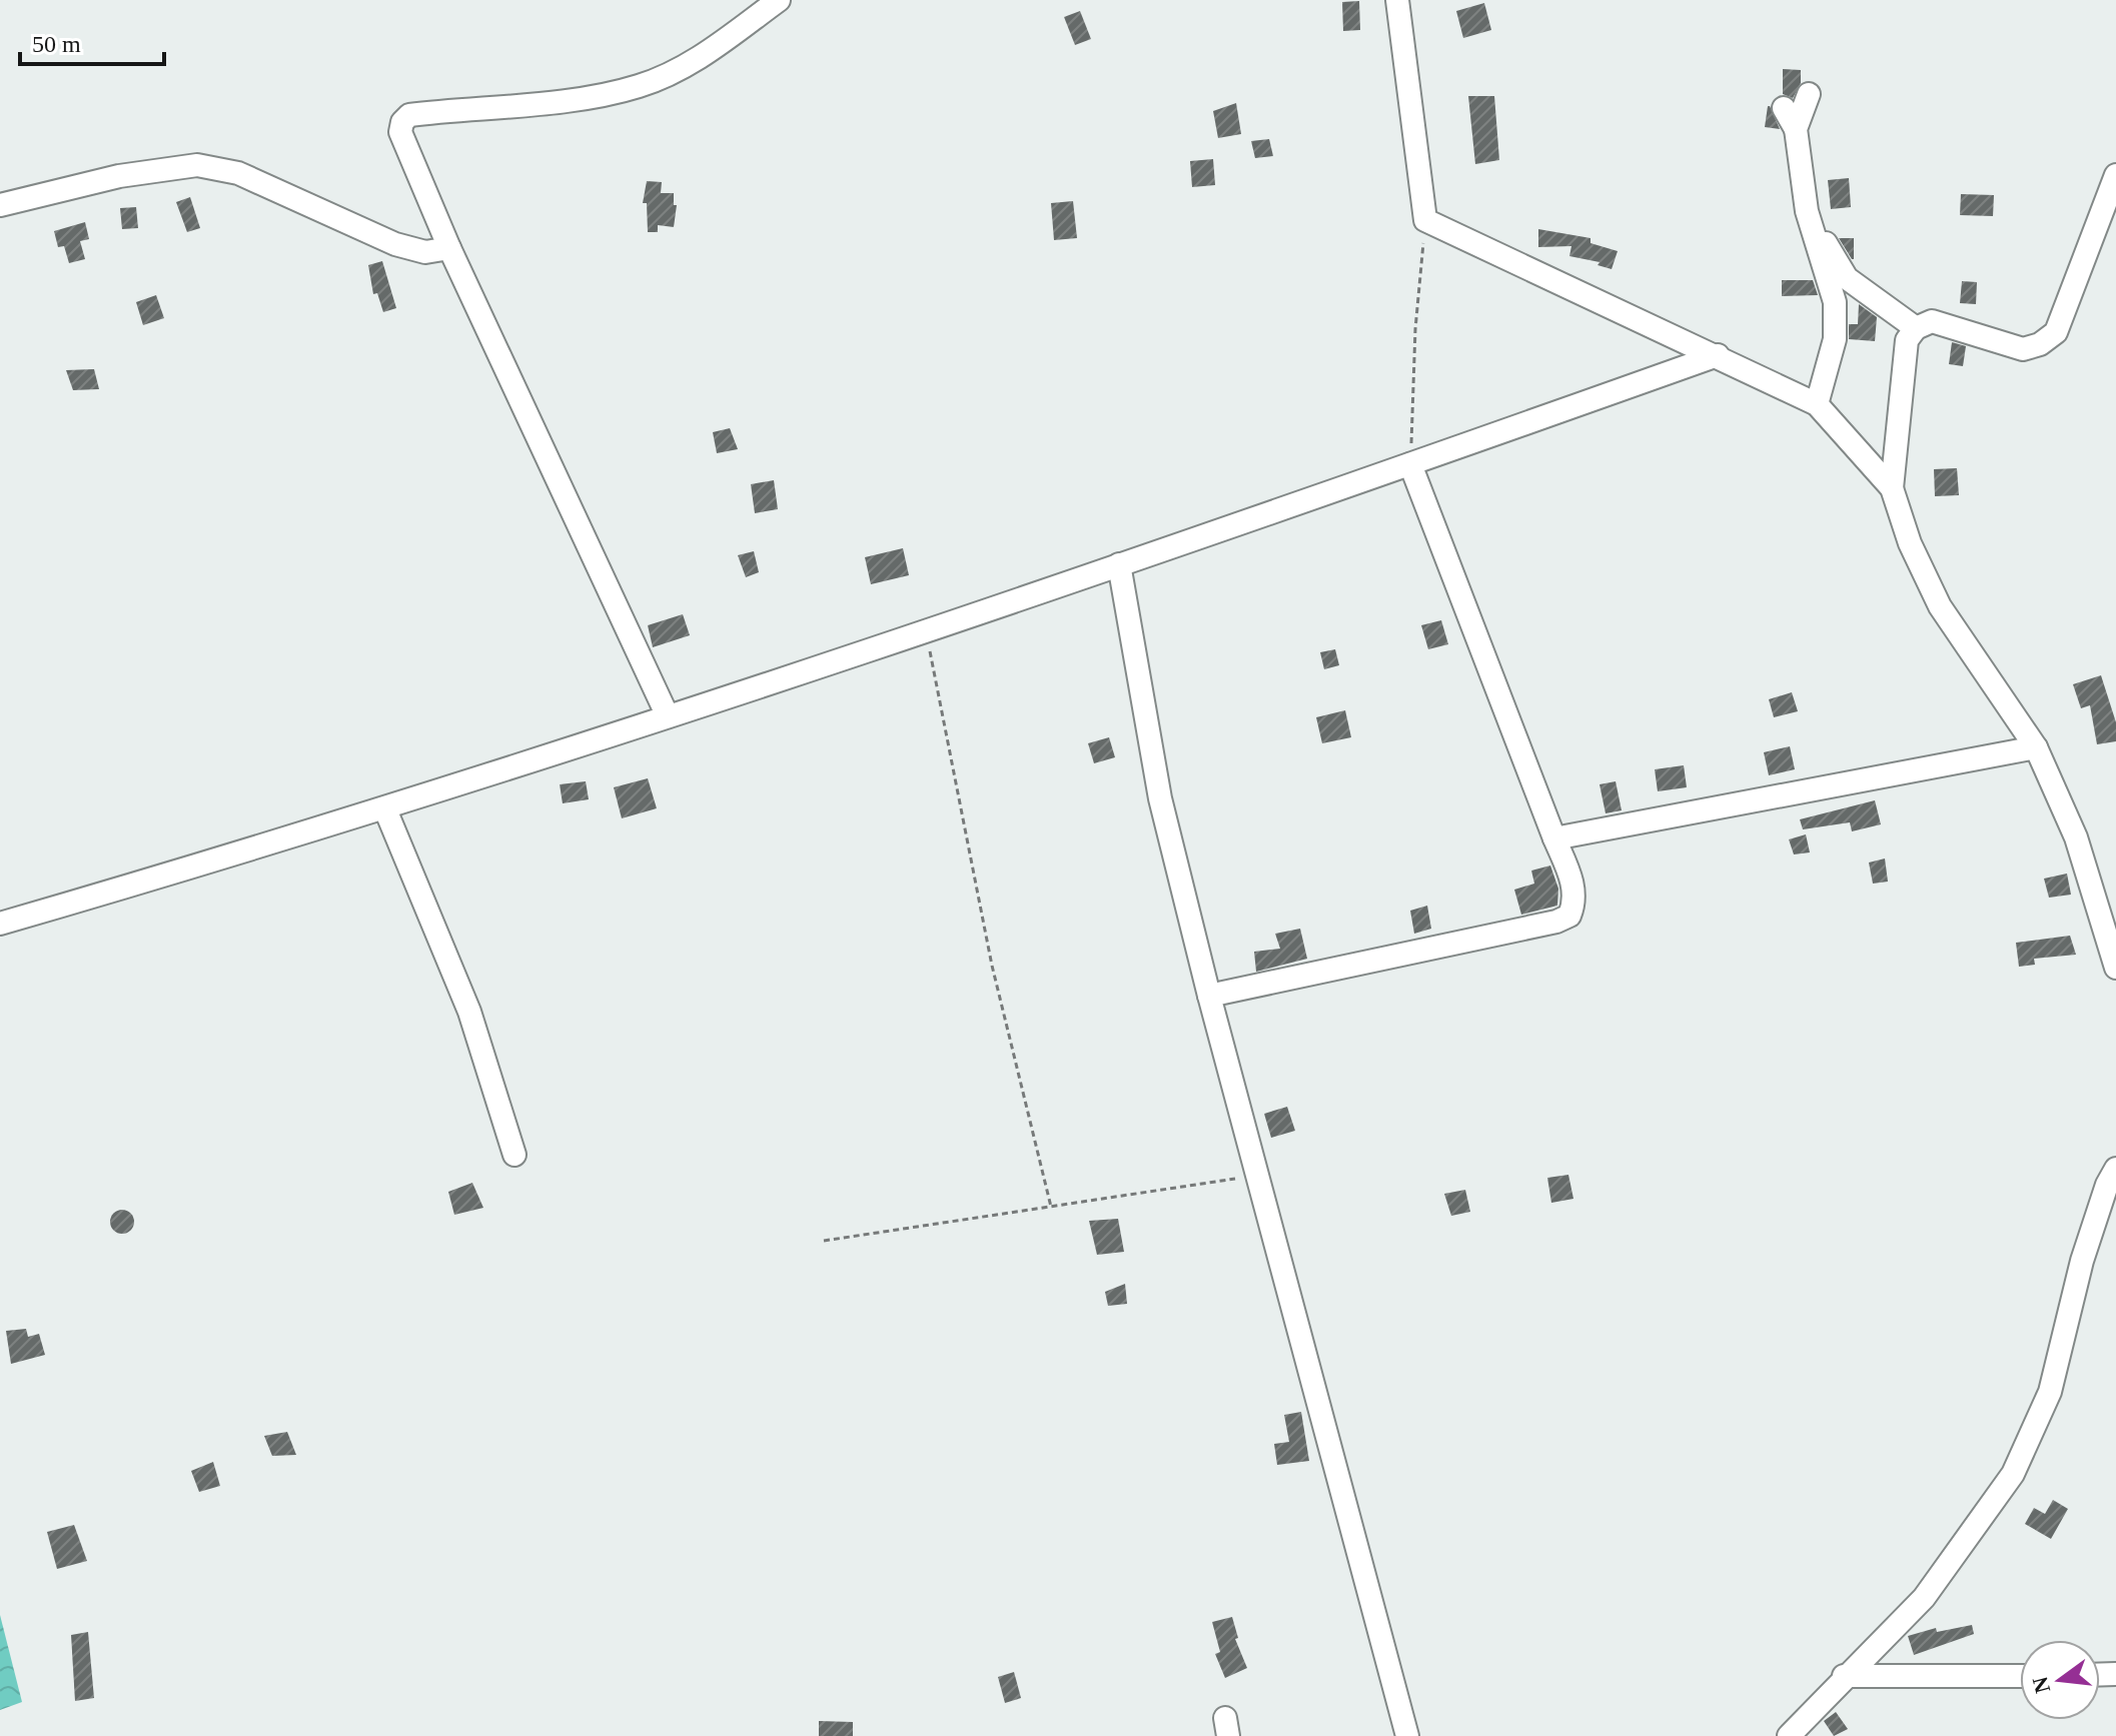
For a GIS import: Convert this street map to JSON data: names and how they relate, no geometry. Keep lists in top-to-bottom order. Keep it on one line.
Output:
{"scale_bar":"50 m","north":"left"}
